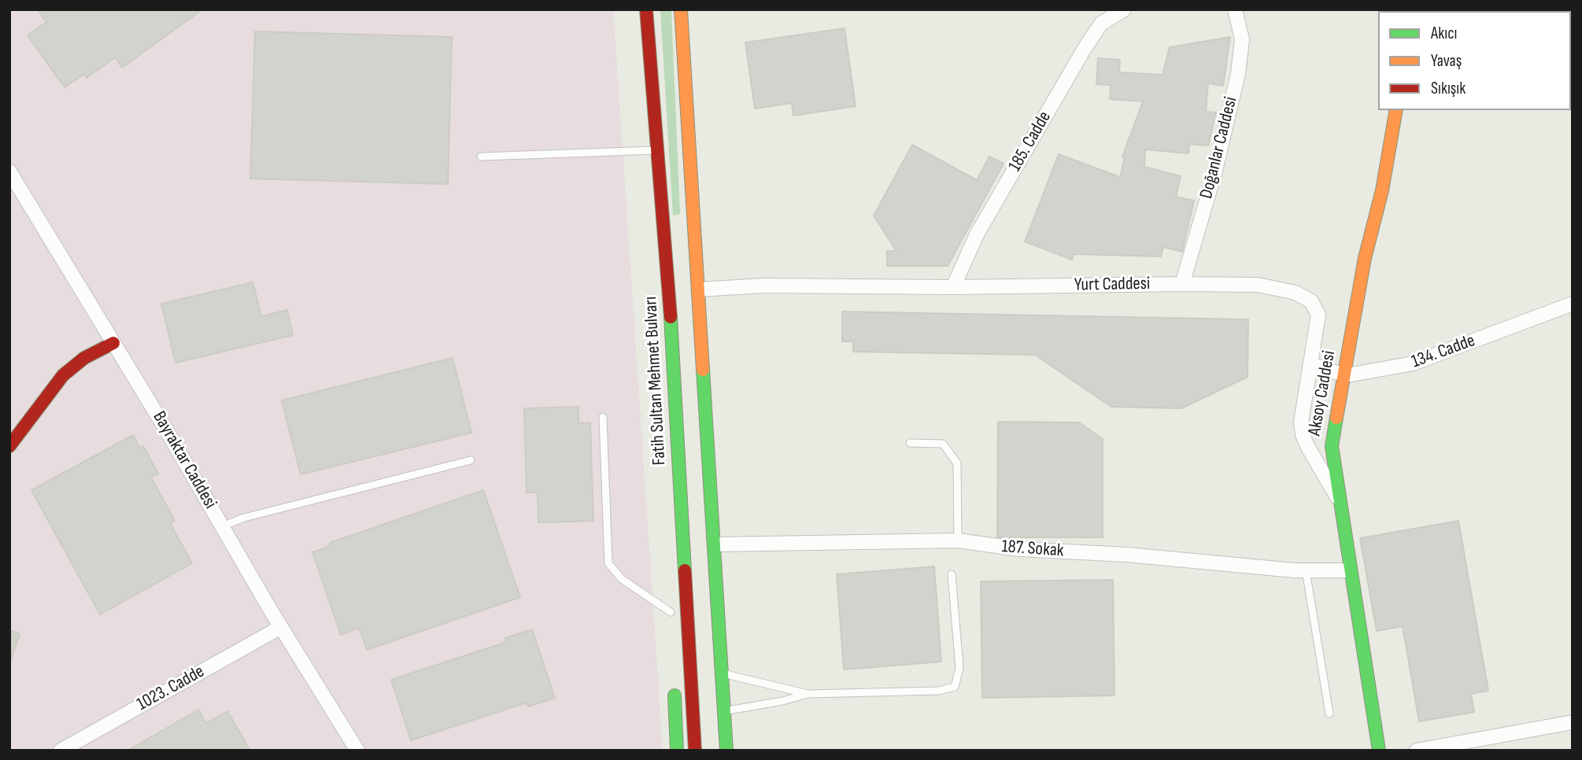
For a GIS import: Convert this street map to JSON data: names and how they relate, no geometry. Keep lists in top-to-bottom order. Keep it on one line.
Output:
{"streets":{"main road":["Fatih Sultan Mehmet Bulvarı","Aksoy Caddesi"],"street":["185. Cadde","Doğanlar Caddesi","Yurt Caddesi","134. Cadde","Bayraktar Caddesi","187. Sokak","1023. Cadde"]},"crossings":[["185. Cadde","Yurt Caddesi"],["Doğanlar Caddesi","Yurt Caddesi"],["Yurt Caddesi","134. Cadde"],["Yurt Caddesi","Aksoy Caddesi"],["134. Cadde","Aksoy Caddesi"],["Aksoy Caddesi","187. Sokak"],["Bayraktar Caddesi","1023. Cadde"]],"legend":["Akıcı","Yavaş","Sıkışık"]}
